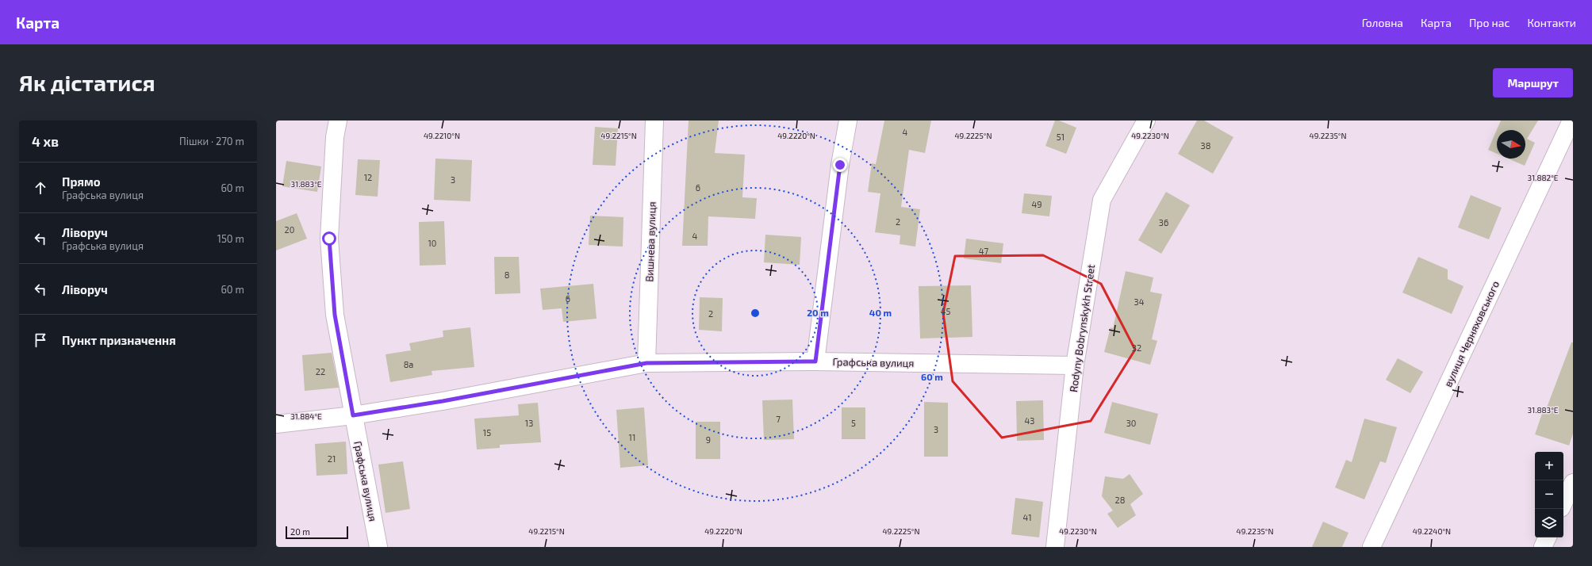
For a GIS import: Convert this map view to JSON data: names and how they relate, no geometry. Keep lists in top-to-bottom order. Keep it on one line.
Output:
{"streets":{"street":["Вишнева вулиця","Rodyny Bobrynskykh Street","вулиця Черняховського","Графська вулиця"]},"crossings":[["Вишнева вулиця","Графська вулиця"],["Rodyny Bobrynskykh Street","Графська вулиця"]],"house_numbers":["4","51","38","12","3","6","49","2","36","20","4","10","47","8","6","34","45","2","32","8а","22","7","43","13","5","30","3","15","11","9","21","28","41"],"scale_bar":"20 m","north":"right","page":{"header":"Карта","nav":["Головна","Карта","Про нас","Контакти"],"buttons":"Маршрут","title":"Як дістатися","heading":["4 хв","Пішки · 270 m"],"list":[["Прямо","Графська вулиця","60 m"],["Ліворуч","Графська вулиця","150 m"],["Ліворуч","60 m"],"Пункт призначення"],"map_buttons":["+","−"],"scale":"20 m"},"coordinates":["49.2210°N","49.2215°N","49.2220°N","49.2225°N","49.2230°N","49.2235°N","31.882°E","31.883°E","31.884°E","49.2240°N"],"rings":["20 m","40 m","60 m"]}
